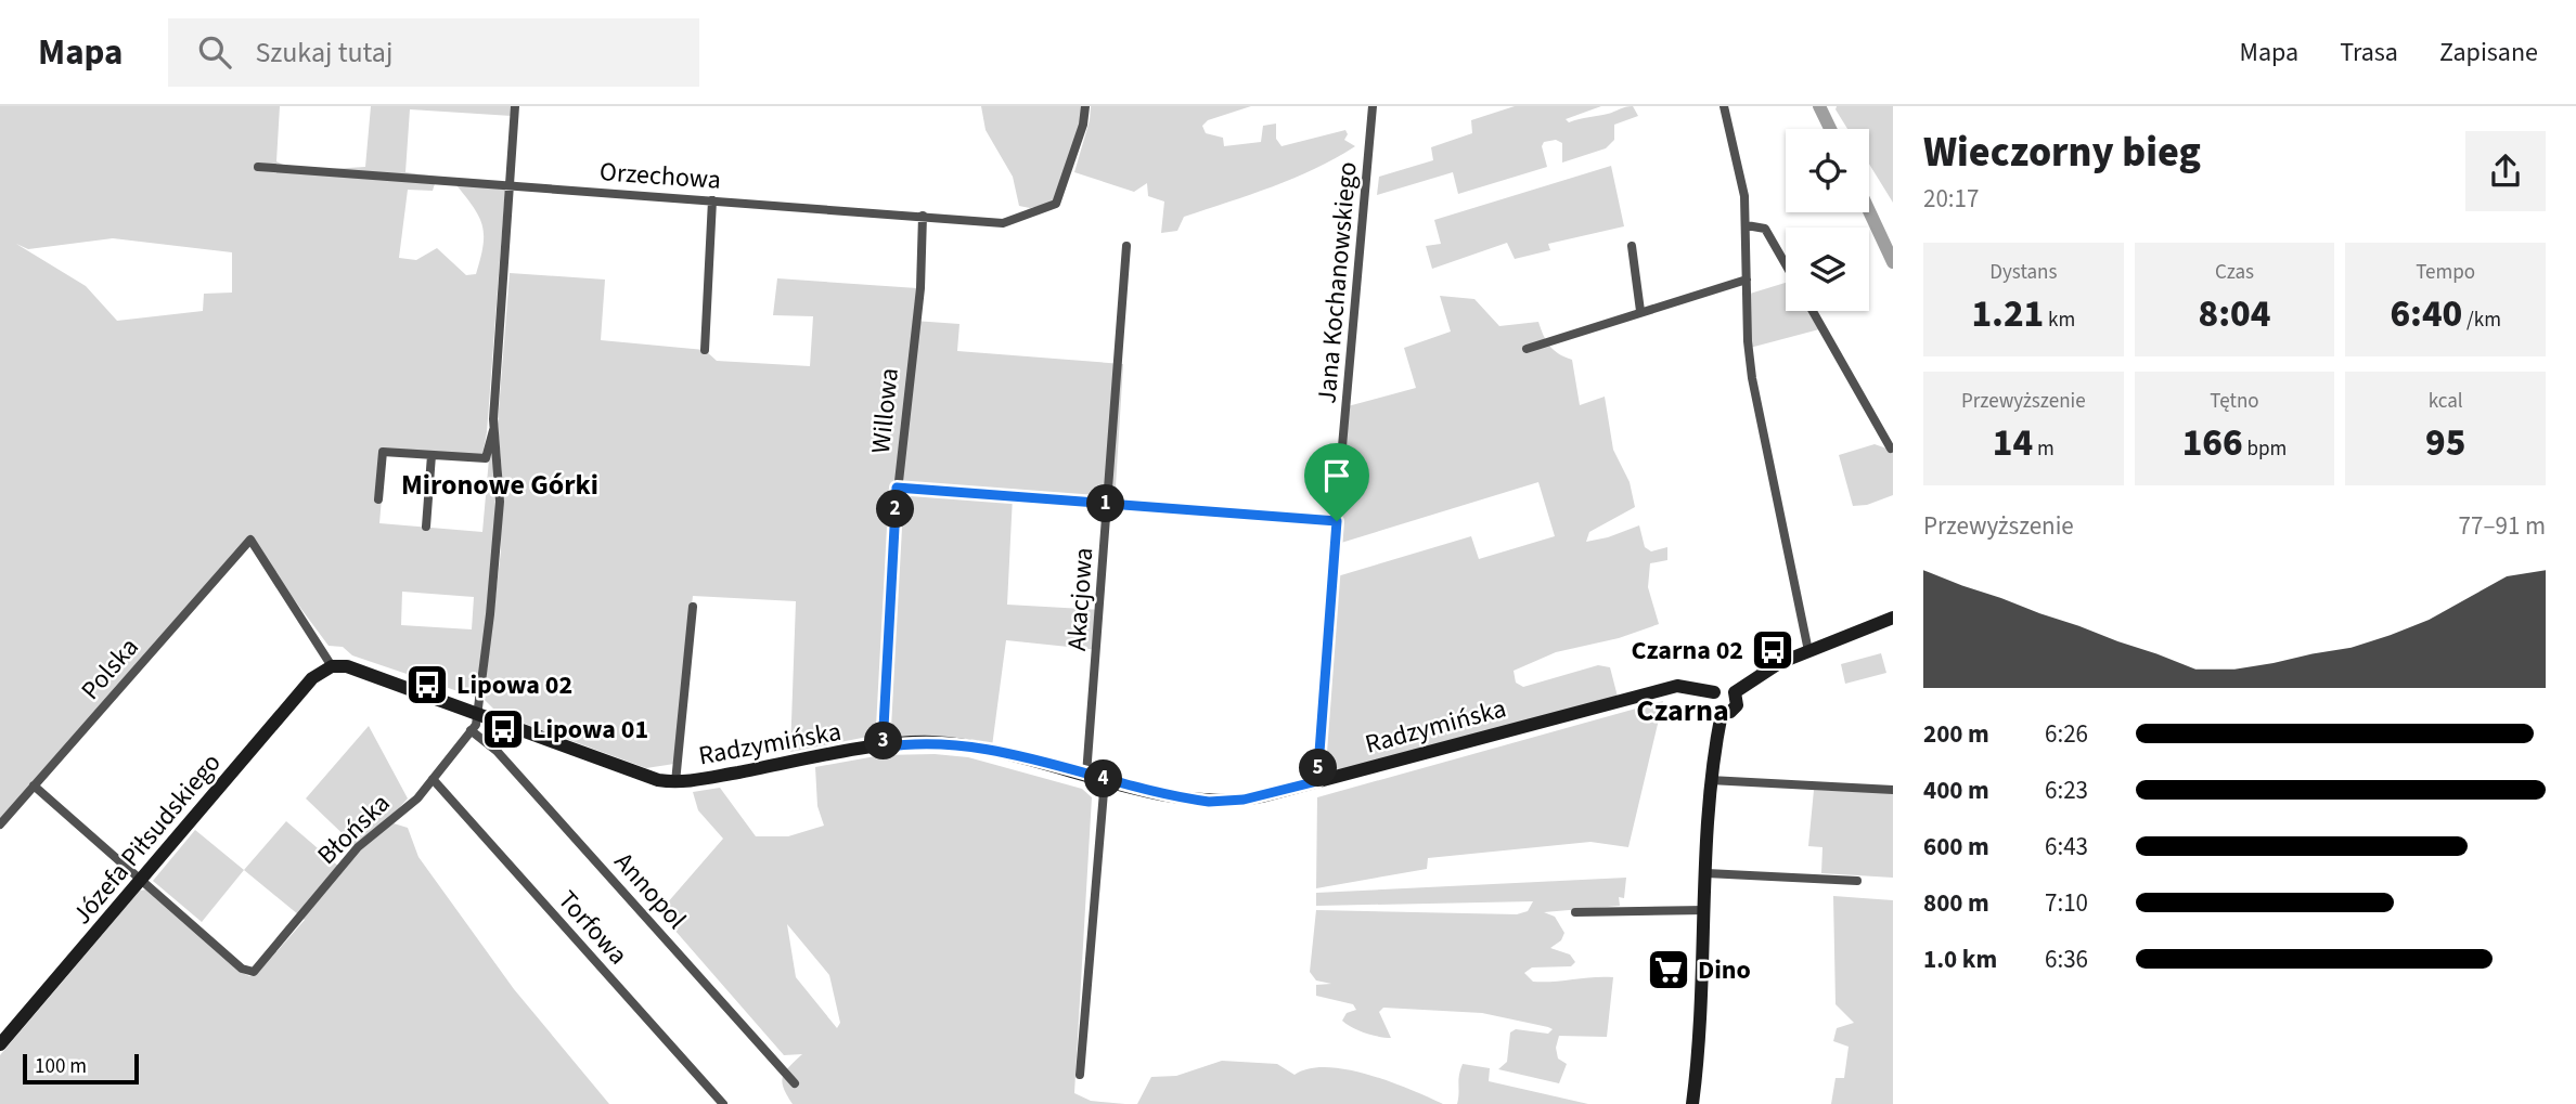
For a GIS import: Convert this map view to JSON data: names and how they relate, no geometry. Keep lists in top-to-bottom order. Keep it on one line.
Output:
{"streets":{"street":["Orzechowa","Jana Kochanowskiego","Willowa","Akacjowa","Polska","Radzymińska","Błońska","Józefa Piłsudskiego","Annopol","Torfowa"]},"crossings":[["Orzechowa","Willowa"],["Jana Kochanowskiego","Radzymińska"],["Willowa","Radzymińska"],["Akacjowa","Radzymińska"],["Polska","Radzymińska"],["Polska","Józefa Piłsudskiego"],["Radzymińska","Błońska"],["Radzymińska","Józefa Piłsudskiego"],["Błońska","Józefa Piłsudskiego"],["Błońska","Annopol"],["Błońska","Torfowa"]],"districts":["Mironowe Górki","Czarna"],"places":{"bus stop":["Czarna 02","Lipowa 02","Lipowa 01"],"supermarket":["Dino"]},"scale_bar":"100 m","page":{"header":"Mapa","search":"Szukaj tutaj","nav":["Mapa","Trasa","Zapisane"],"heading":["Wieczorny bieg","20:17"],"stats":[["Dystans","1.21 km"],["Czas","8:04"],["Tempo","6:40 /km"],["Przewyższenie","14 m"],["Tętno","166 bpm"],["kcal","95"]],"pins":["1","2","3","5","4"],"chart":["Przewyższenie","77–91 m"],"list":[{"name":"200 m","note":"6:26"},{"name":"400 m","note":"6:23"},{"name":"600 m","note":"6:43"},{"name":"800 m","note":"7:10"},{"name":"1.0 km","note":"6:36"}],"scale":"100 m"}}
